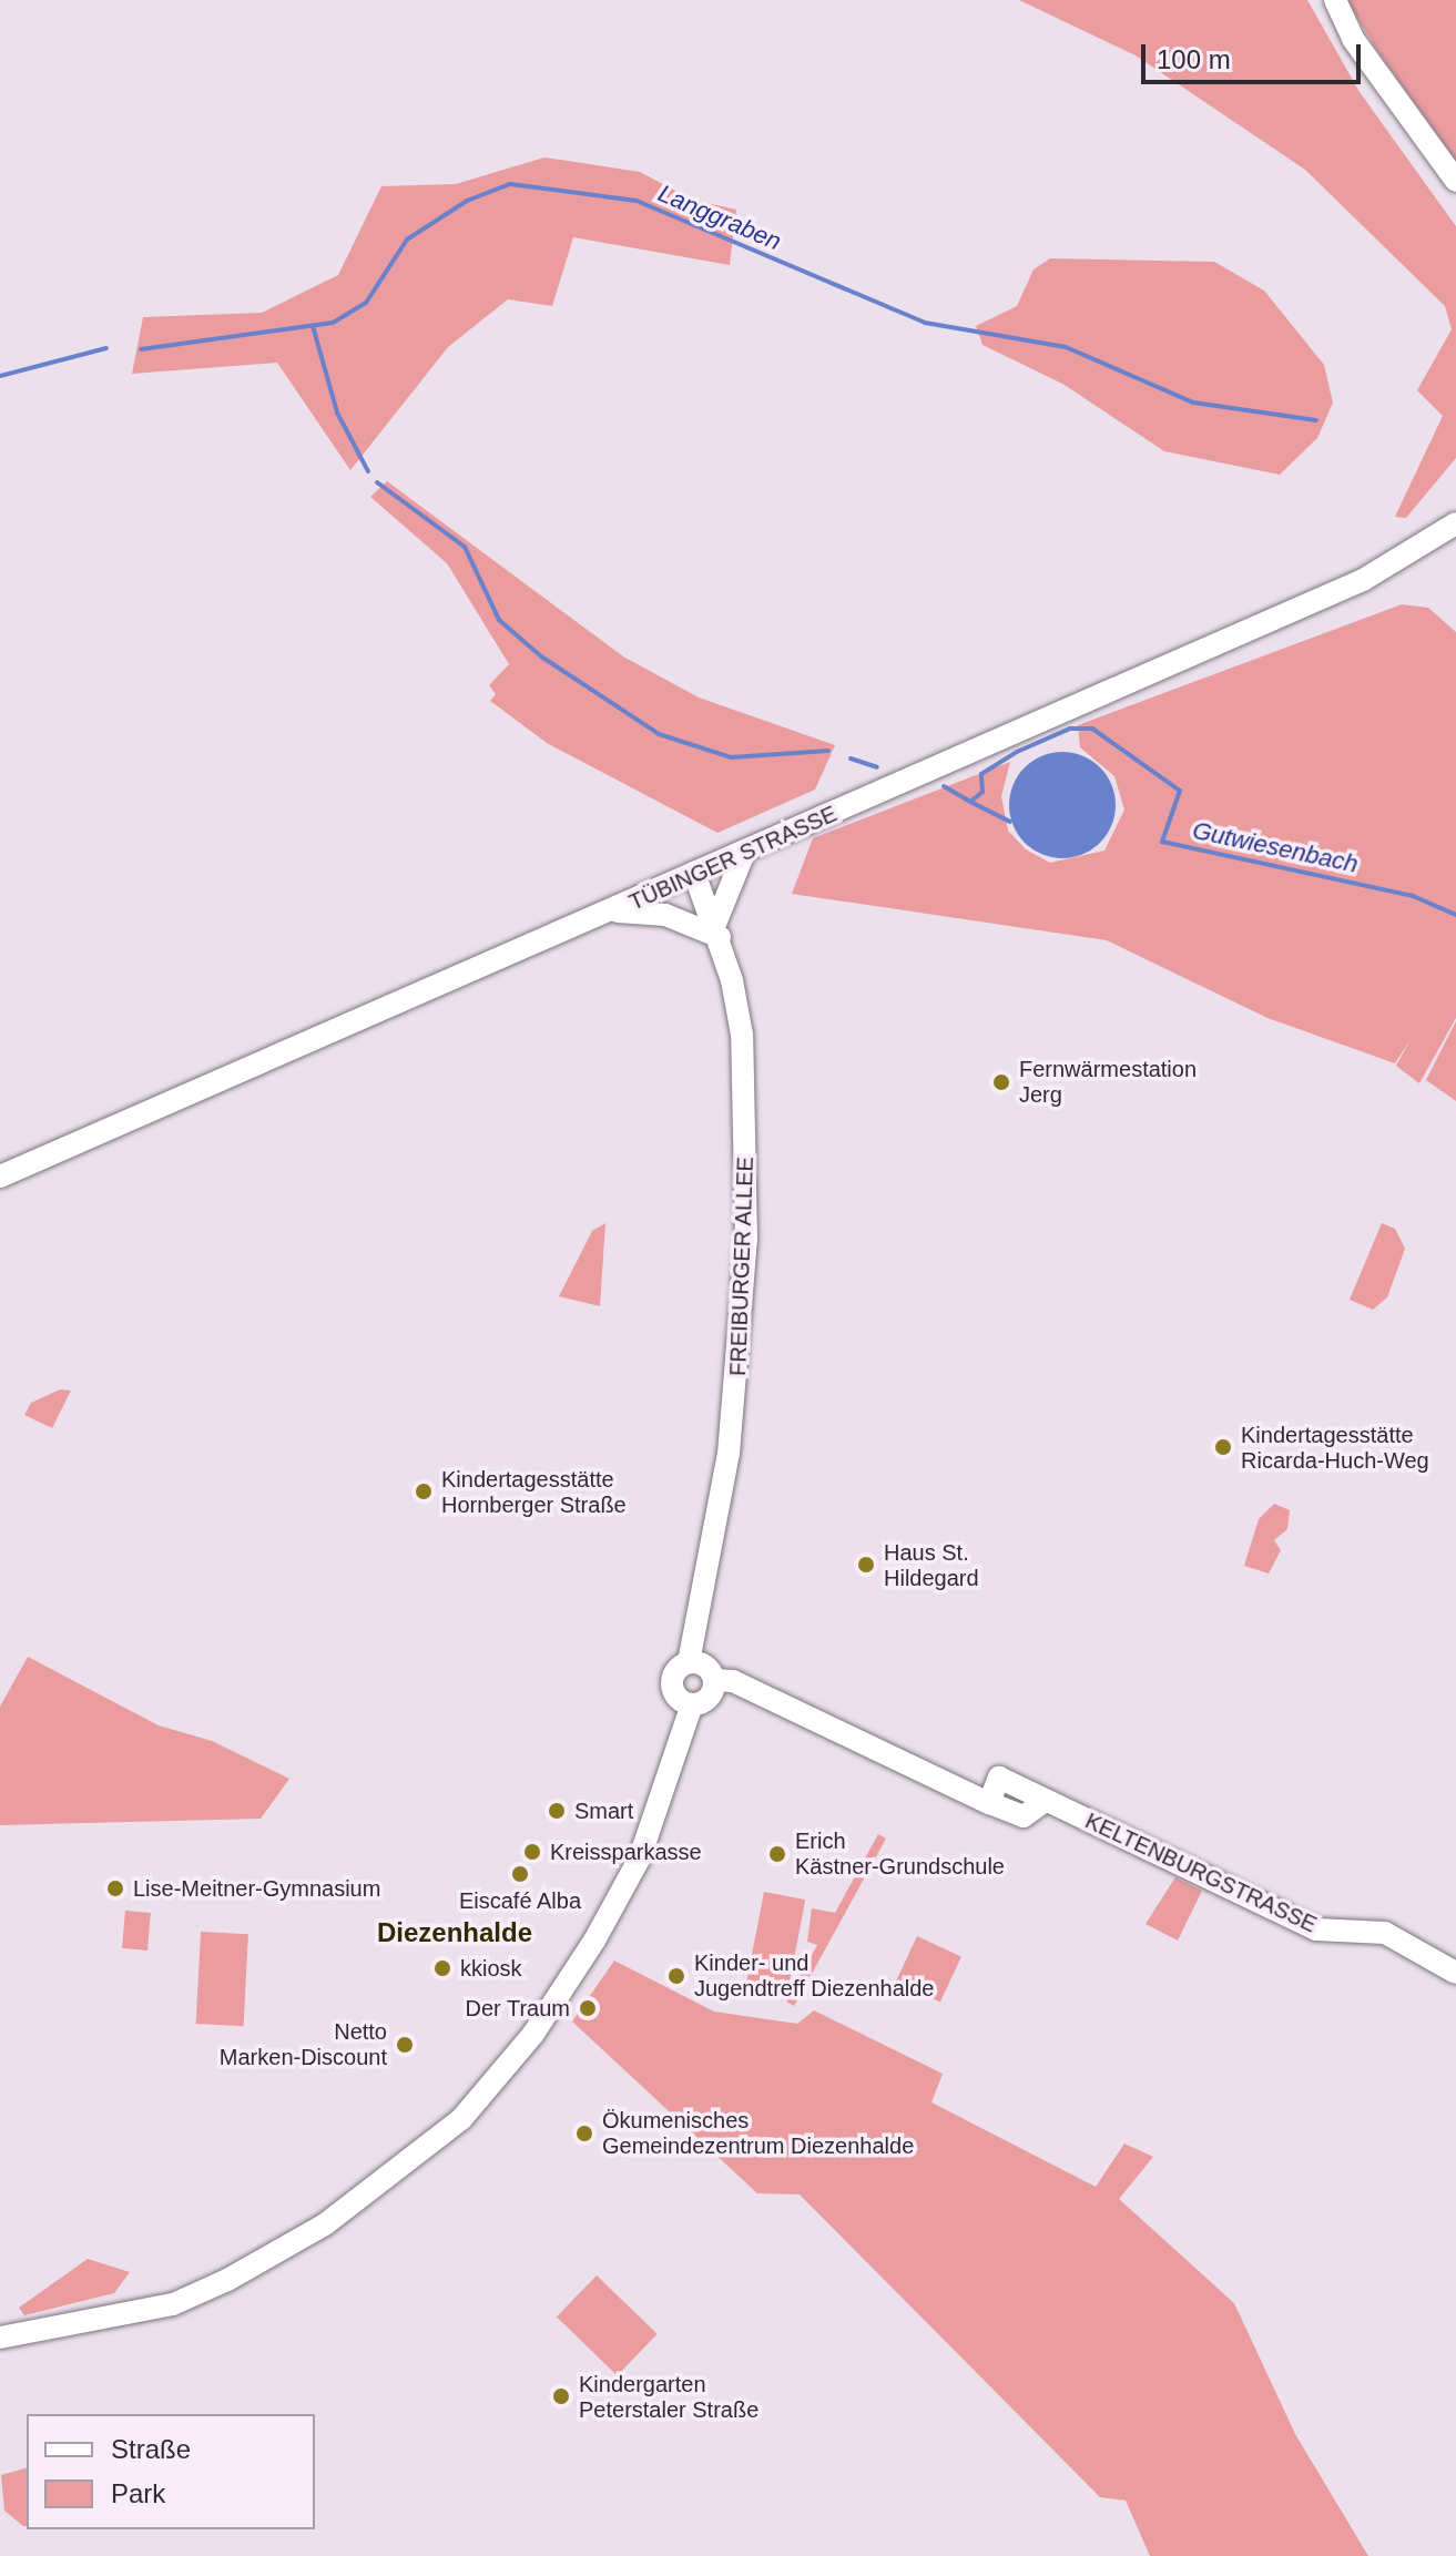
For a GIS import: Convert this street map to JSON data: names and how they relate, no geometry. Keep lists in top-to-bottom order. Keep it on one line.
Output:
{"streets":{"street":["TÜBINGER STRASSE","FREIBURGER ALLEE","KELTENBURGSTRASSE"]},"crossings":[["TÜBINGER STRASSE","FREIBURGER ALLEE"],["FREIBURGER ALLEE","KELTENBURGSTRASSE"]],"districts":["Diezenhalde"],"water":["Langgraben","Gutwiesenbach"],"places":["Fernwärmestation Jerg","Kindertagesstätte Ricarda-Huch-Weg","Kindertagesstätte Hornberger Straße","Haus St. Hildegard","Smart","Kreissparkasse","Erich Kästner-Grundschule","Eiscafé Alba","Lise-Meitner-Gymnasium","kkiosk","Kinder- und Jugendtreff Diezenhalde","Der Traum","Netto Marken-Discount","Ökumenisches Gemeindezentrum Diezenhalde","Kindergarten Peterstaler Straße"],"legend":["Straße","Park"],"scale_bar":"100 m"}
